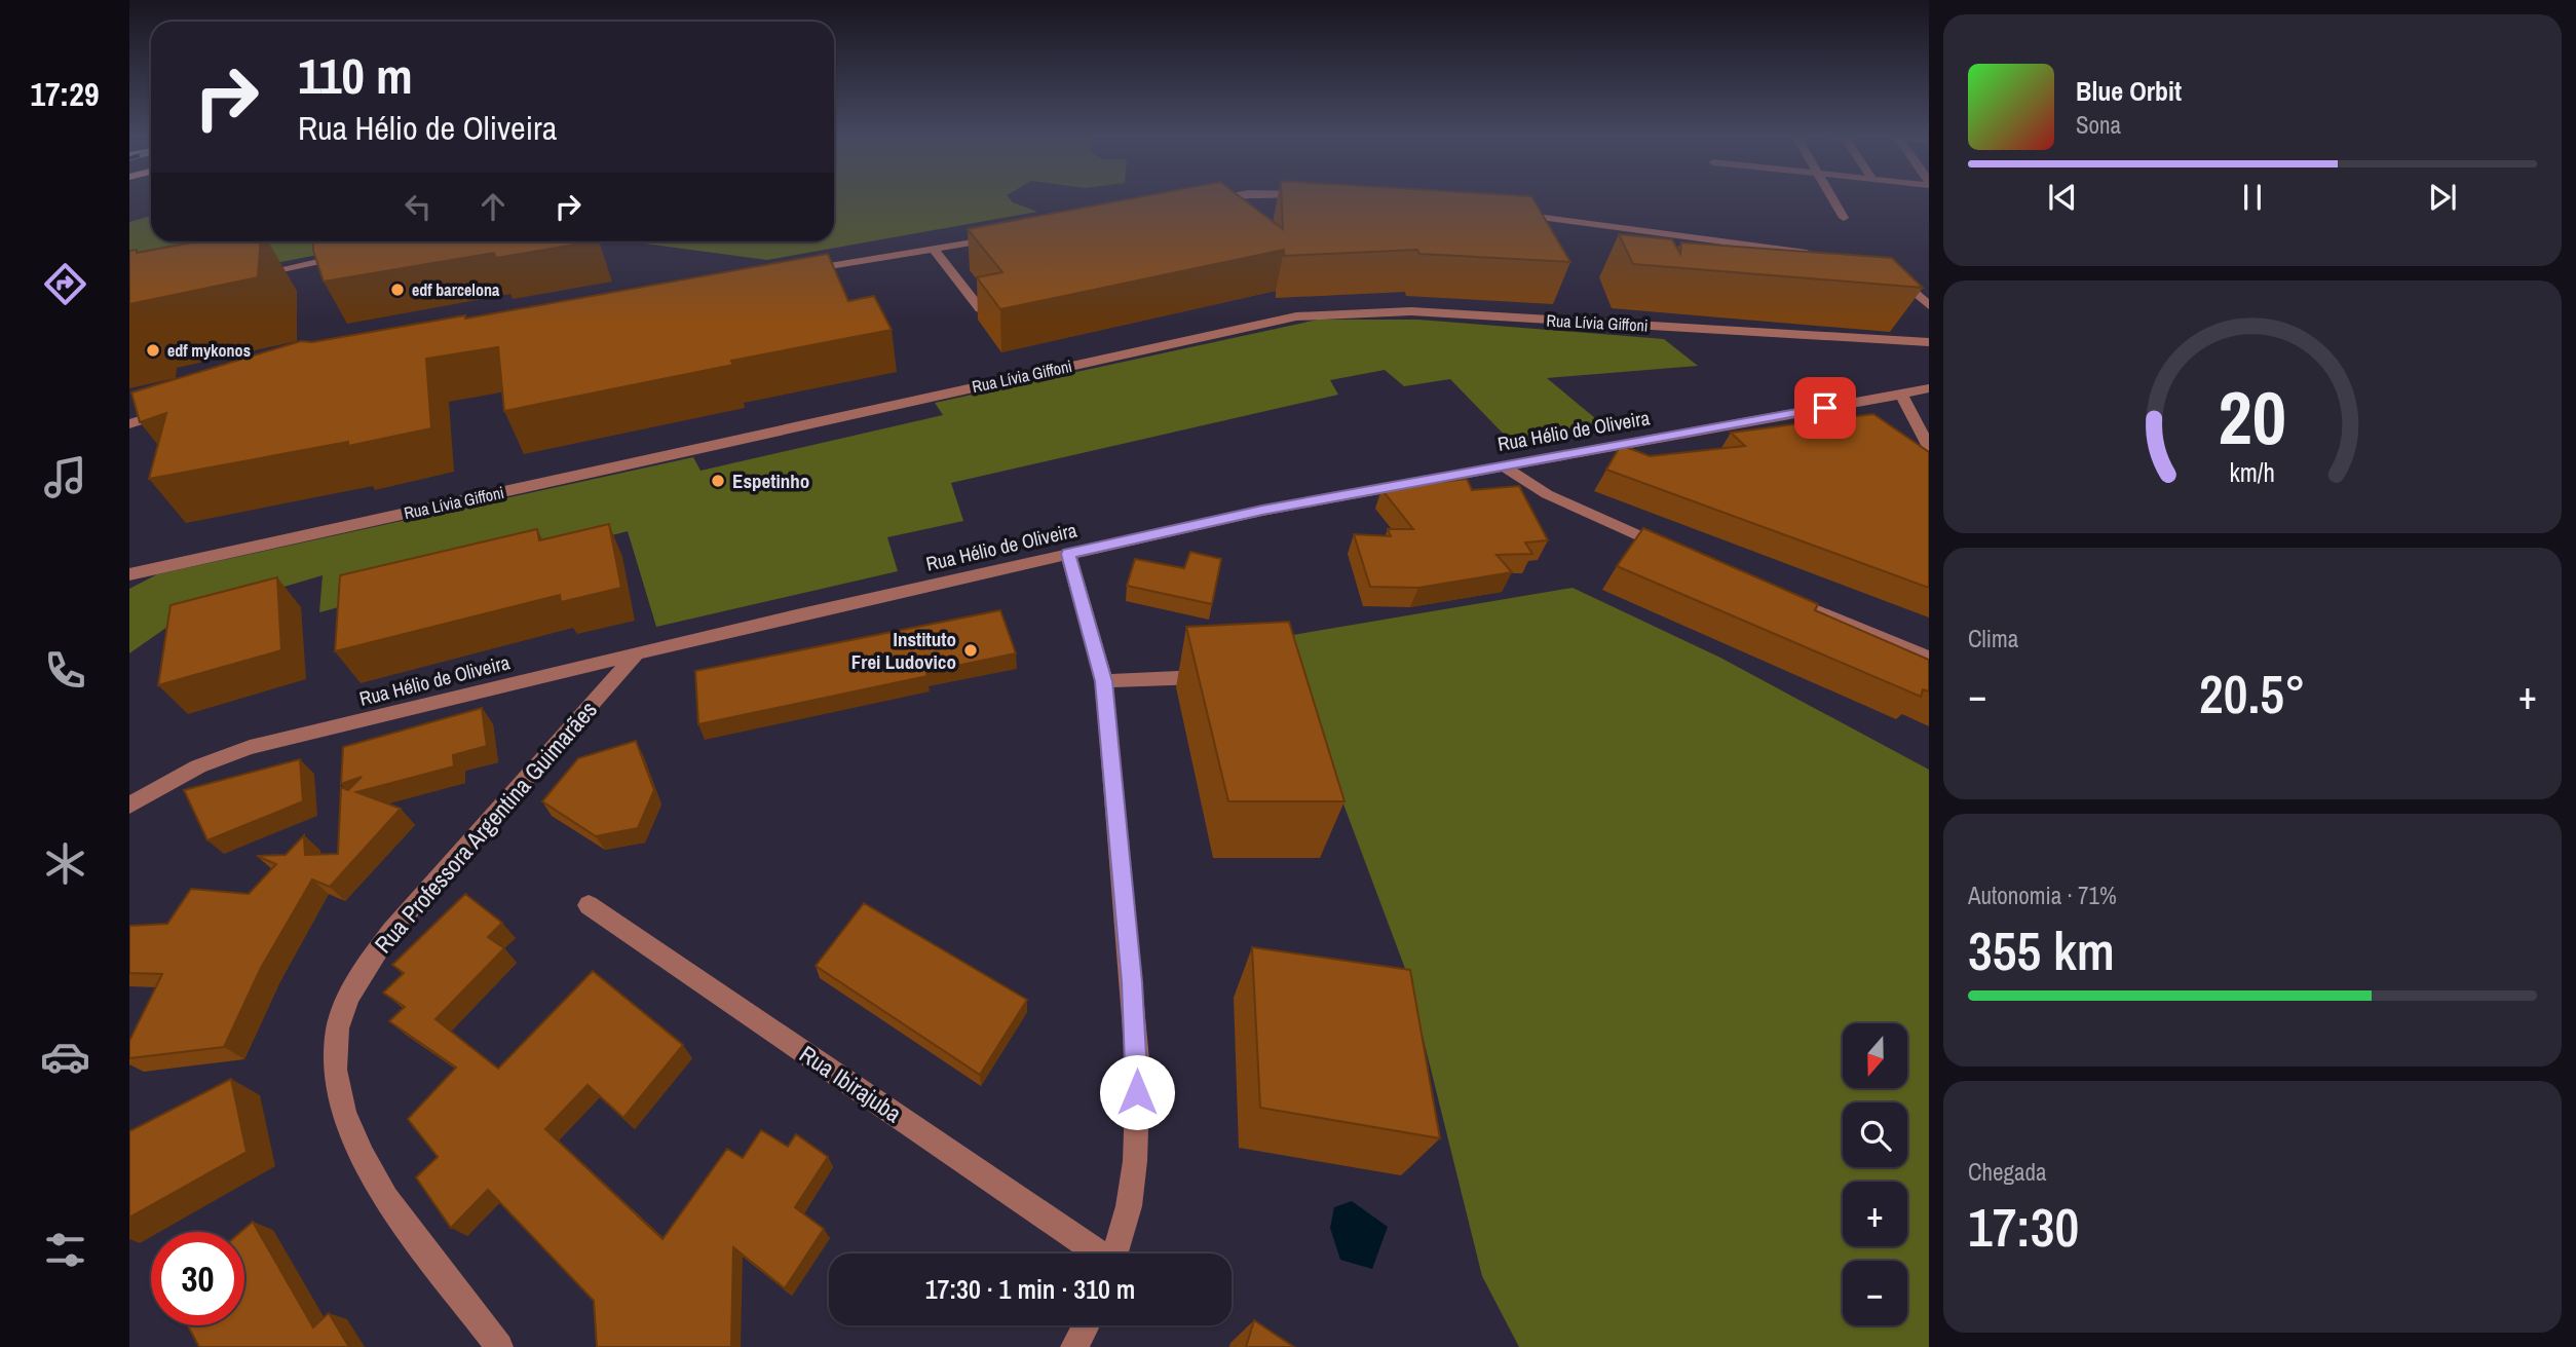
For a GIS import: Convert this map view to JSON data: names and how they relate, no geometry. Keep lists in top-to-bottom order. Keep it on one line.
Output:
{"streets":{"street":["Rua Lívia Giffoni","Rua Hélio de Oliveira","Rua Professora Argentina Guimarães","Rua Ibirajuba"]},"crossings":[["Rua Hélio de Oliveira","Rua Professora Argentina Guimarães"]],"places":["edf barcelona","edf mykonos","Espetinho","Instituto Frei Ludovico"],"north":"bottom","page":{"tabs":"17:29","turn":["110 m","Rua Hélio de Oliveira"],"song":["Blue Orbit","Sona"],"tile":["Clima",["Autonomia · 71%","355 km"],["Chegada","17:30"]],"heat":["−","20.5°","+"],"map_buttons":["+","−"],"limit":"30","trip":"17:30 · 1 min · 310 m","gauge":["20","km/h"]}}
